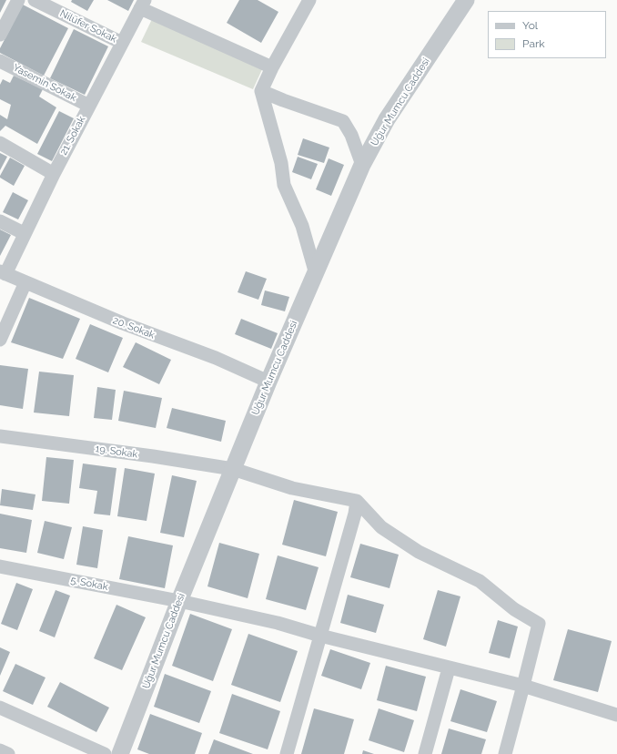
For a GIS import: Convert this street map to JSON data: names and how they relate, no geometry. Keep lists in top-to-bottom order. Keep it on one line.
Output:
{"streets":{"street":["Nilüfer Sokak","Yasemin Sokak","Uğur Mumcu Caddesi","21. Sokak","20. Sokak","19. Sokak","5. Sokak"]},"crossings":[["Nilüfer Sokak","21. Sokak"],["Yasemin Sokak","21. Sokak"],["Uğur Mumcu Caddesi","20. Sokak"],["Uğur Mumcu Caddesi","19. Sokak"],["Uğur Mumcu Caddesi","5. Sokak"],["21. Sokak","20. Sokak"]],"legend":["Yol","Park"]}
